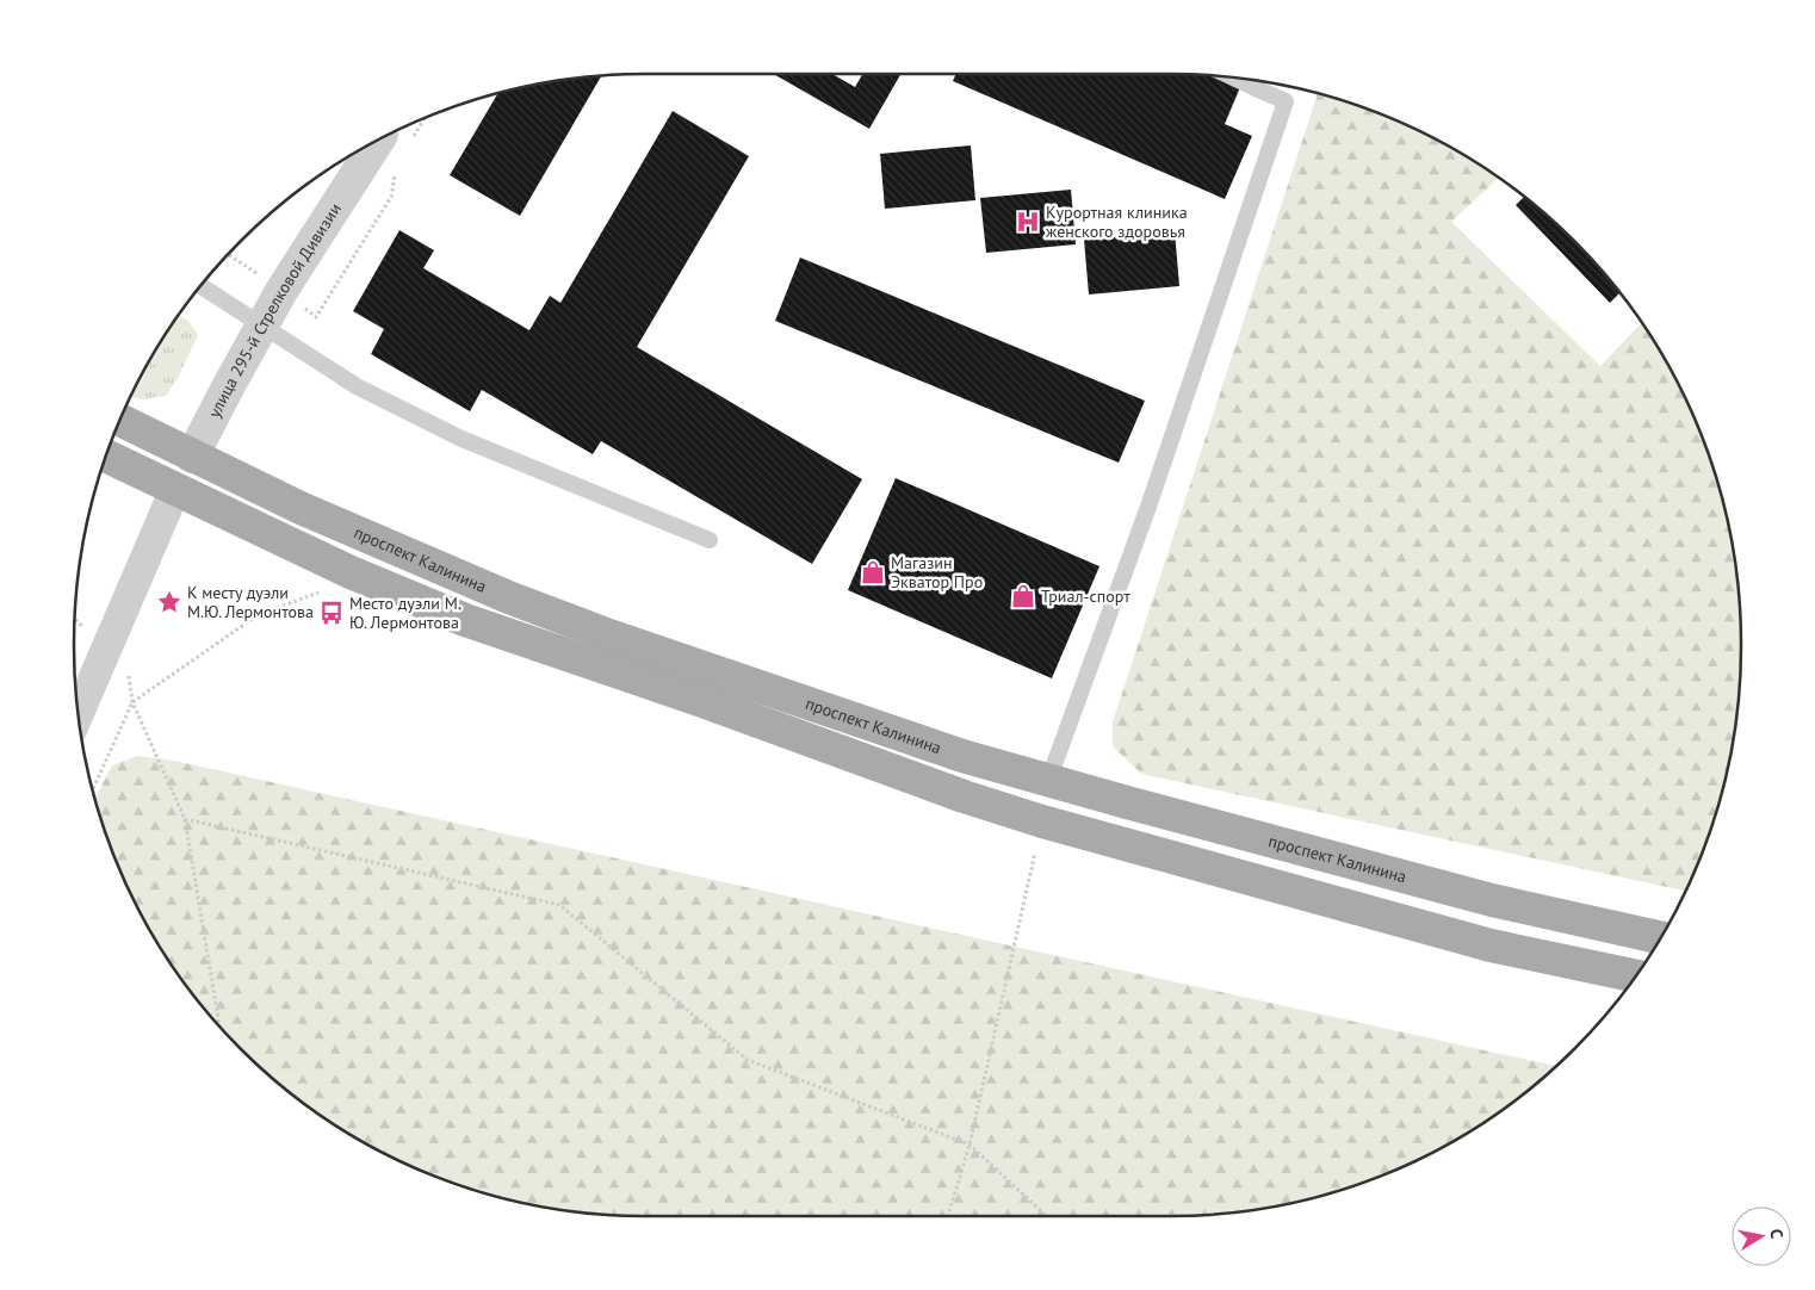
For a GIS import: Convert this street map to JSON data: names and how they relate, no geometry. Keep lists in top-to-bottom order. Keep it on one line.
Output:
{"streets":{"main road":["улица 295-й Стрелковой Дивизии","проспект Калинина"]},"crossings":[["улица 295-й Стрелковой Дивизии","проспект Калинина"]],"places":{"hospital":["Курортная клиника женского здоровья"],"shop":["Магазин Экватор Про","Триал-спорт"],"place":["К месту дуэли М.Ю. Лермонтова"],"bus stop":["Место дуэли М. Ю. Лермонтова"]},"north":"right"}
